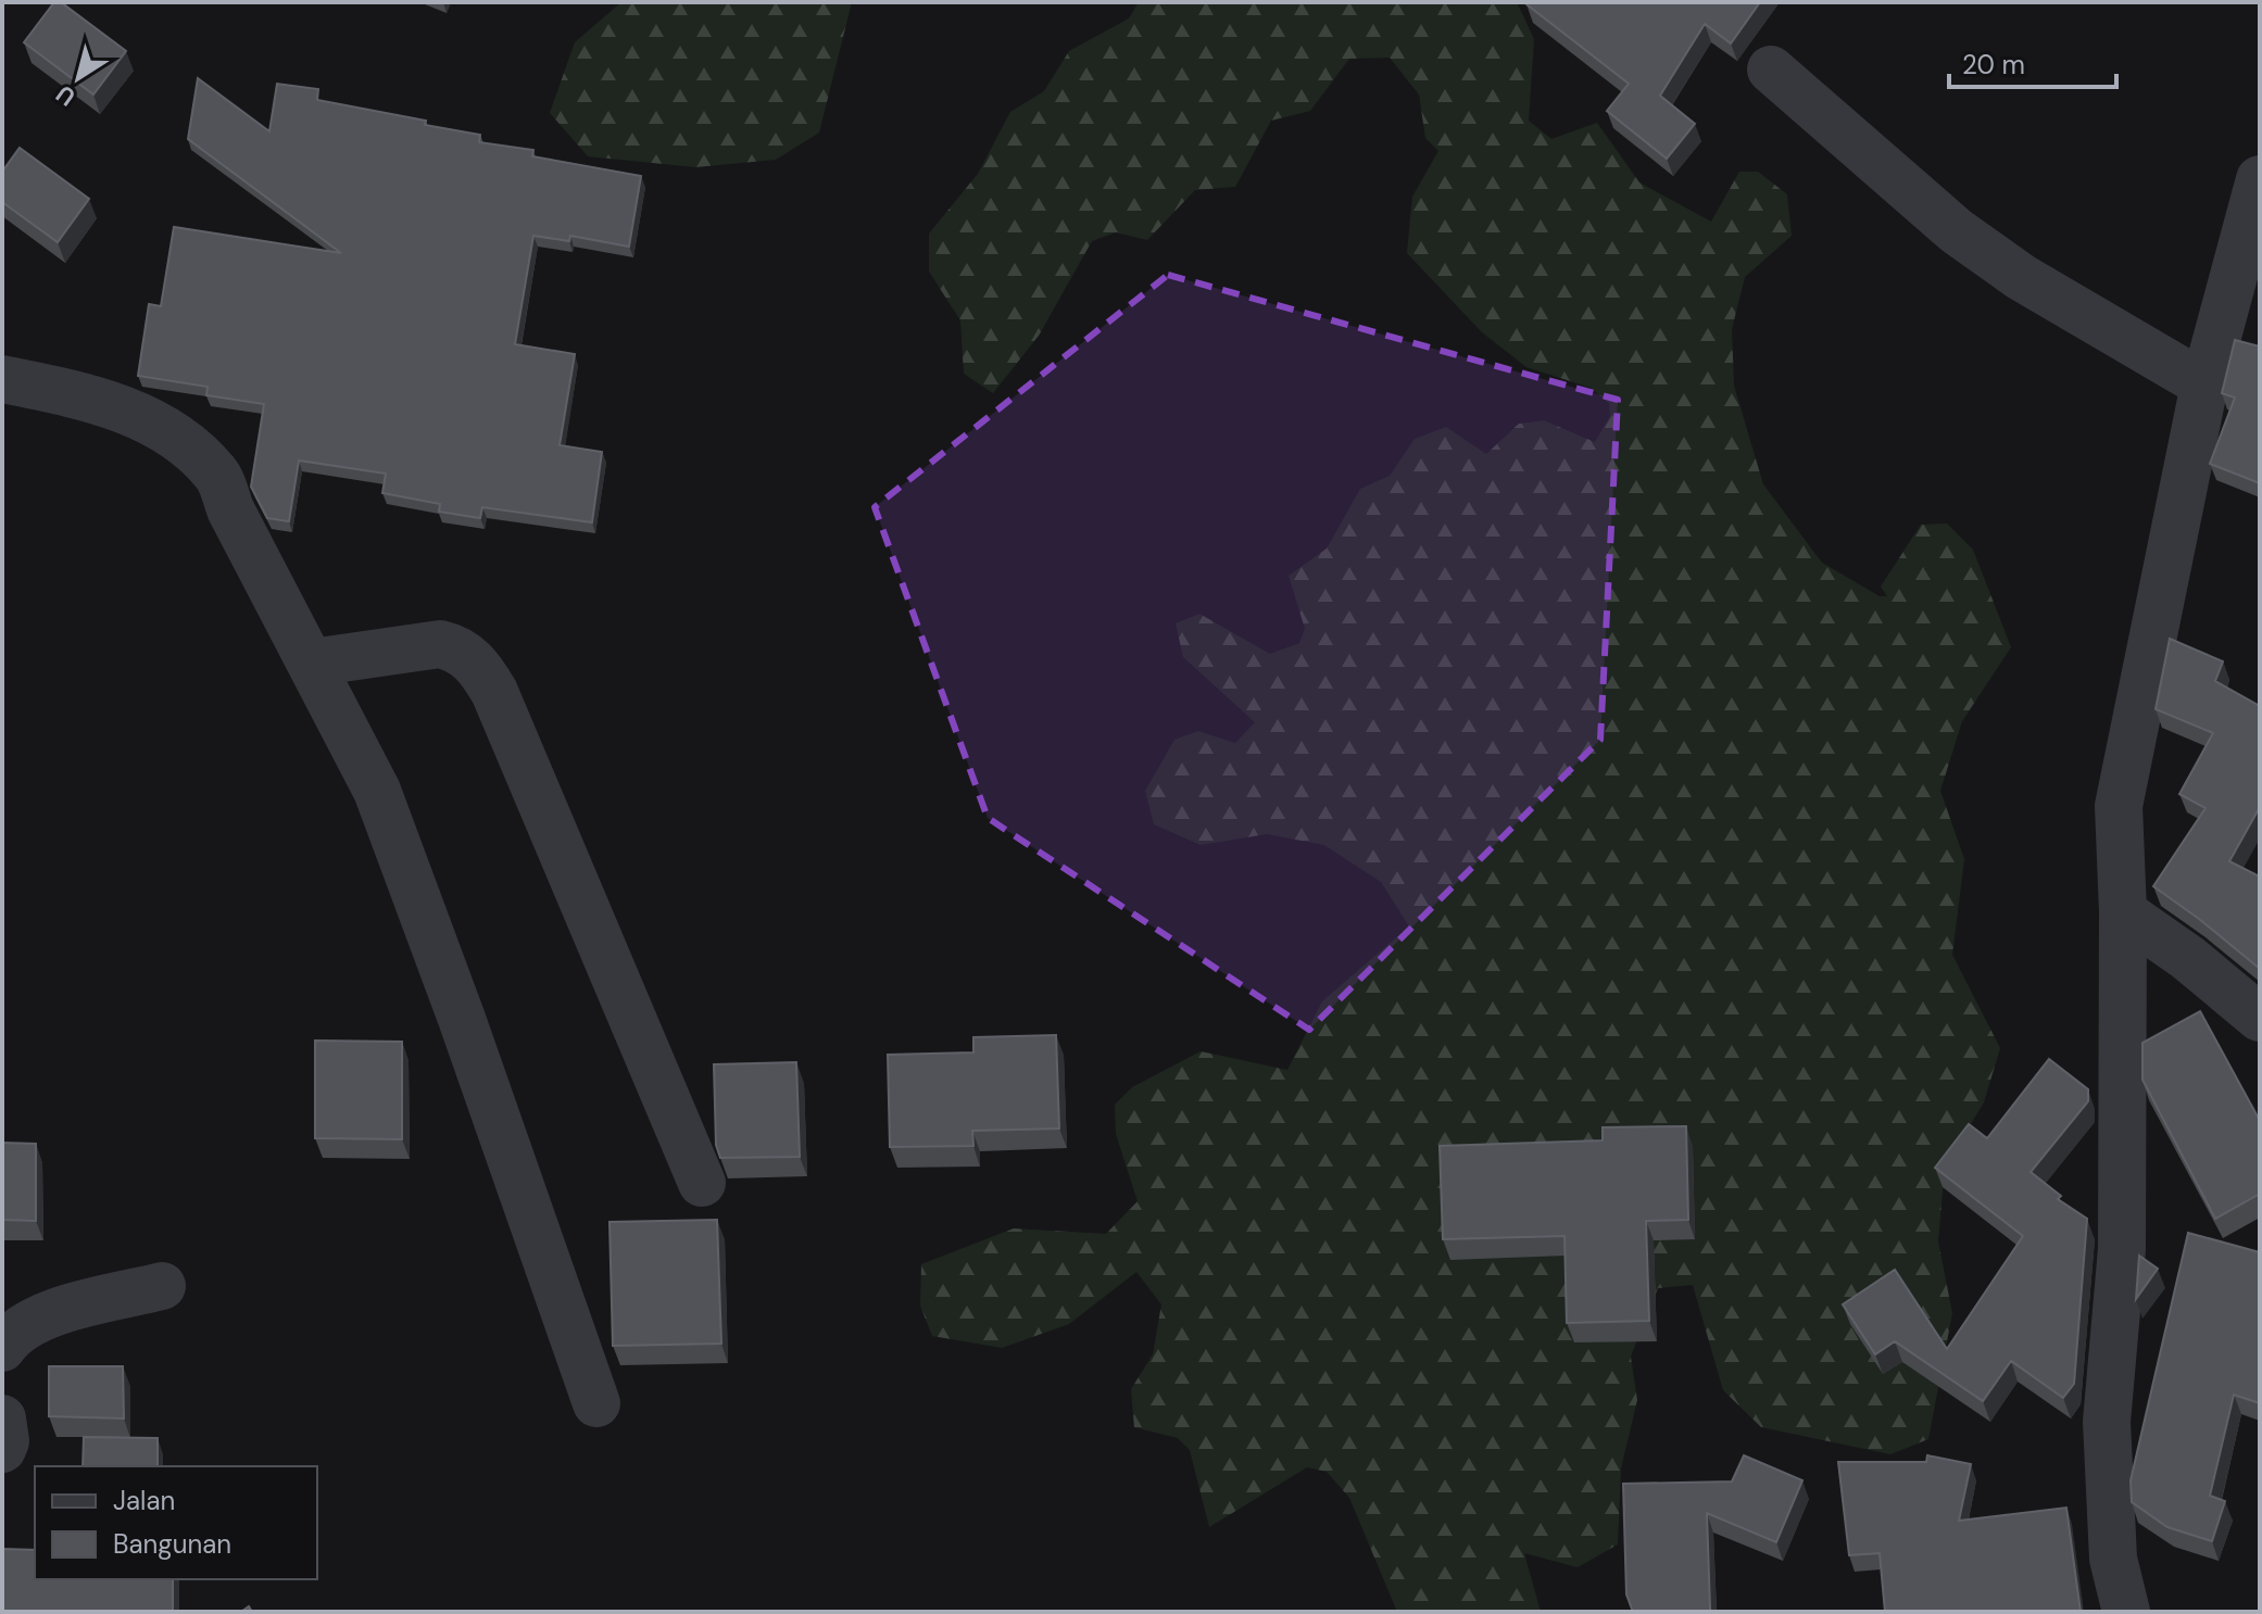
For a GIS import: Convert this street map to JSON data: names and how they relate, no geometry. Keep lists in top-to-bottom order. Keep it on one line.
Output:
{"legend":["Jalan","Bangunan"],"scale_bar":"20 m","north":"bottom left"}
